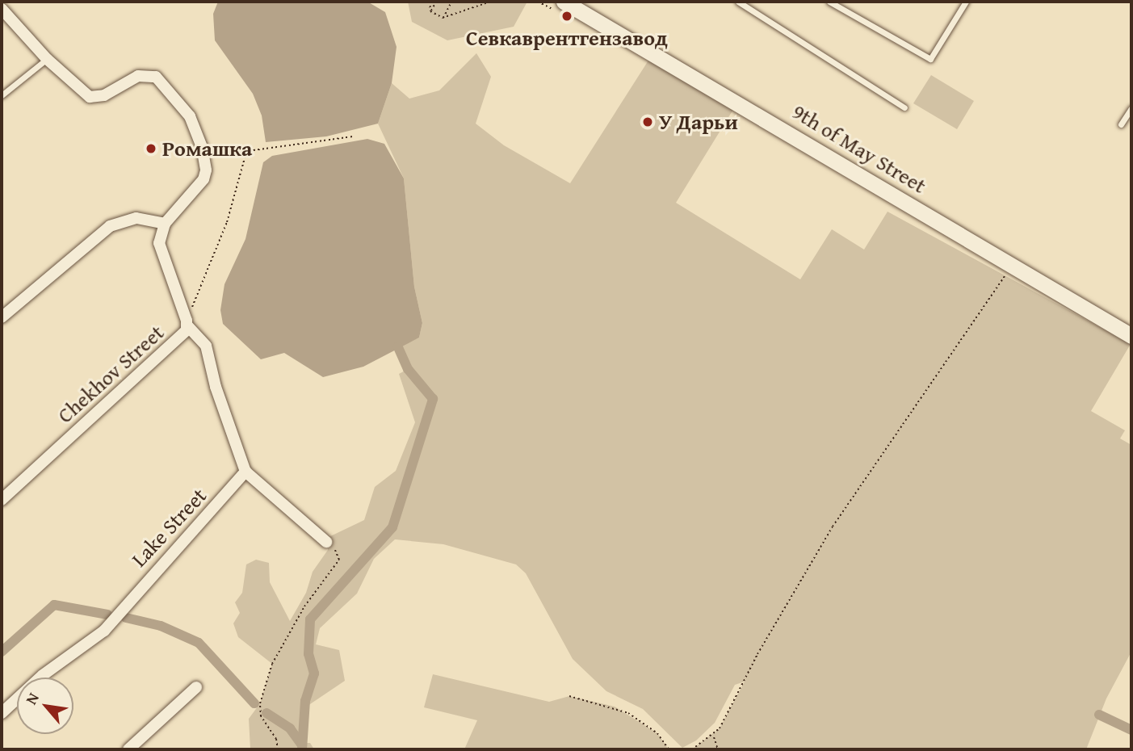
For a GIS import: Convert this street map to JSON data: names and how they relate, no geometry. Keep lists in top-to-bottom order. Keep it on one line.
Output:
{"streets":{"street":["9th of May Street","Chekhov Street","Lake Street"]},"places":["Севкаврентгензавод","У Дарьи","Ромашка"],"north":"top left"}
